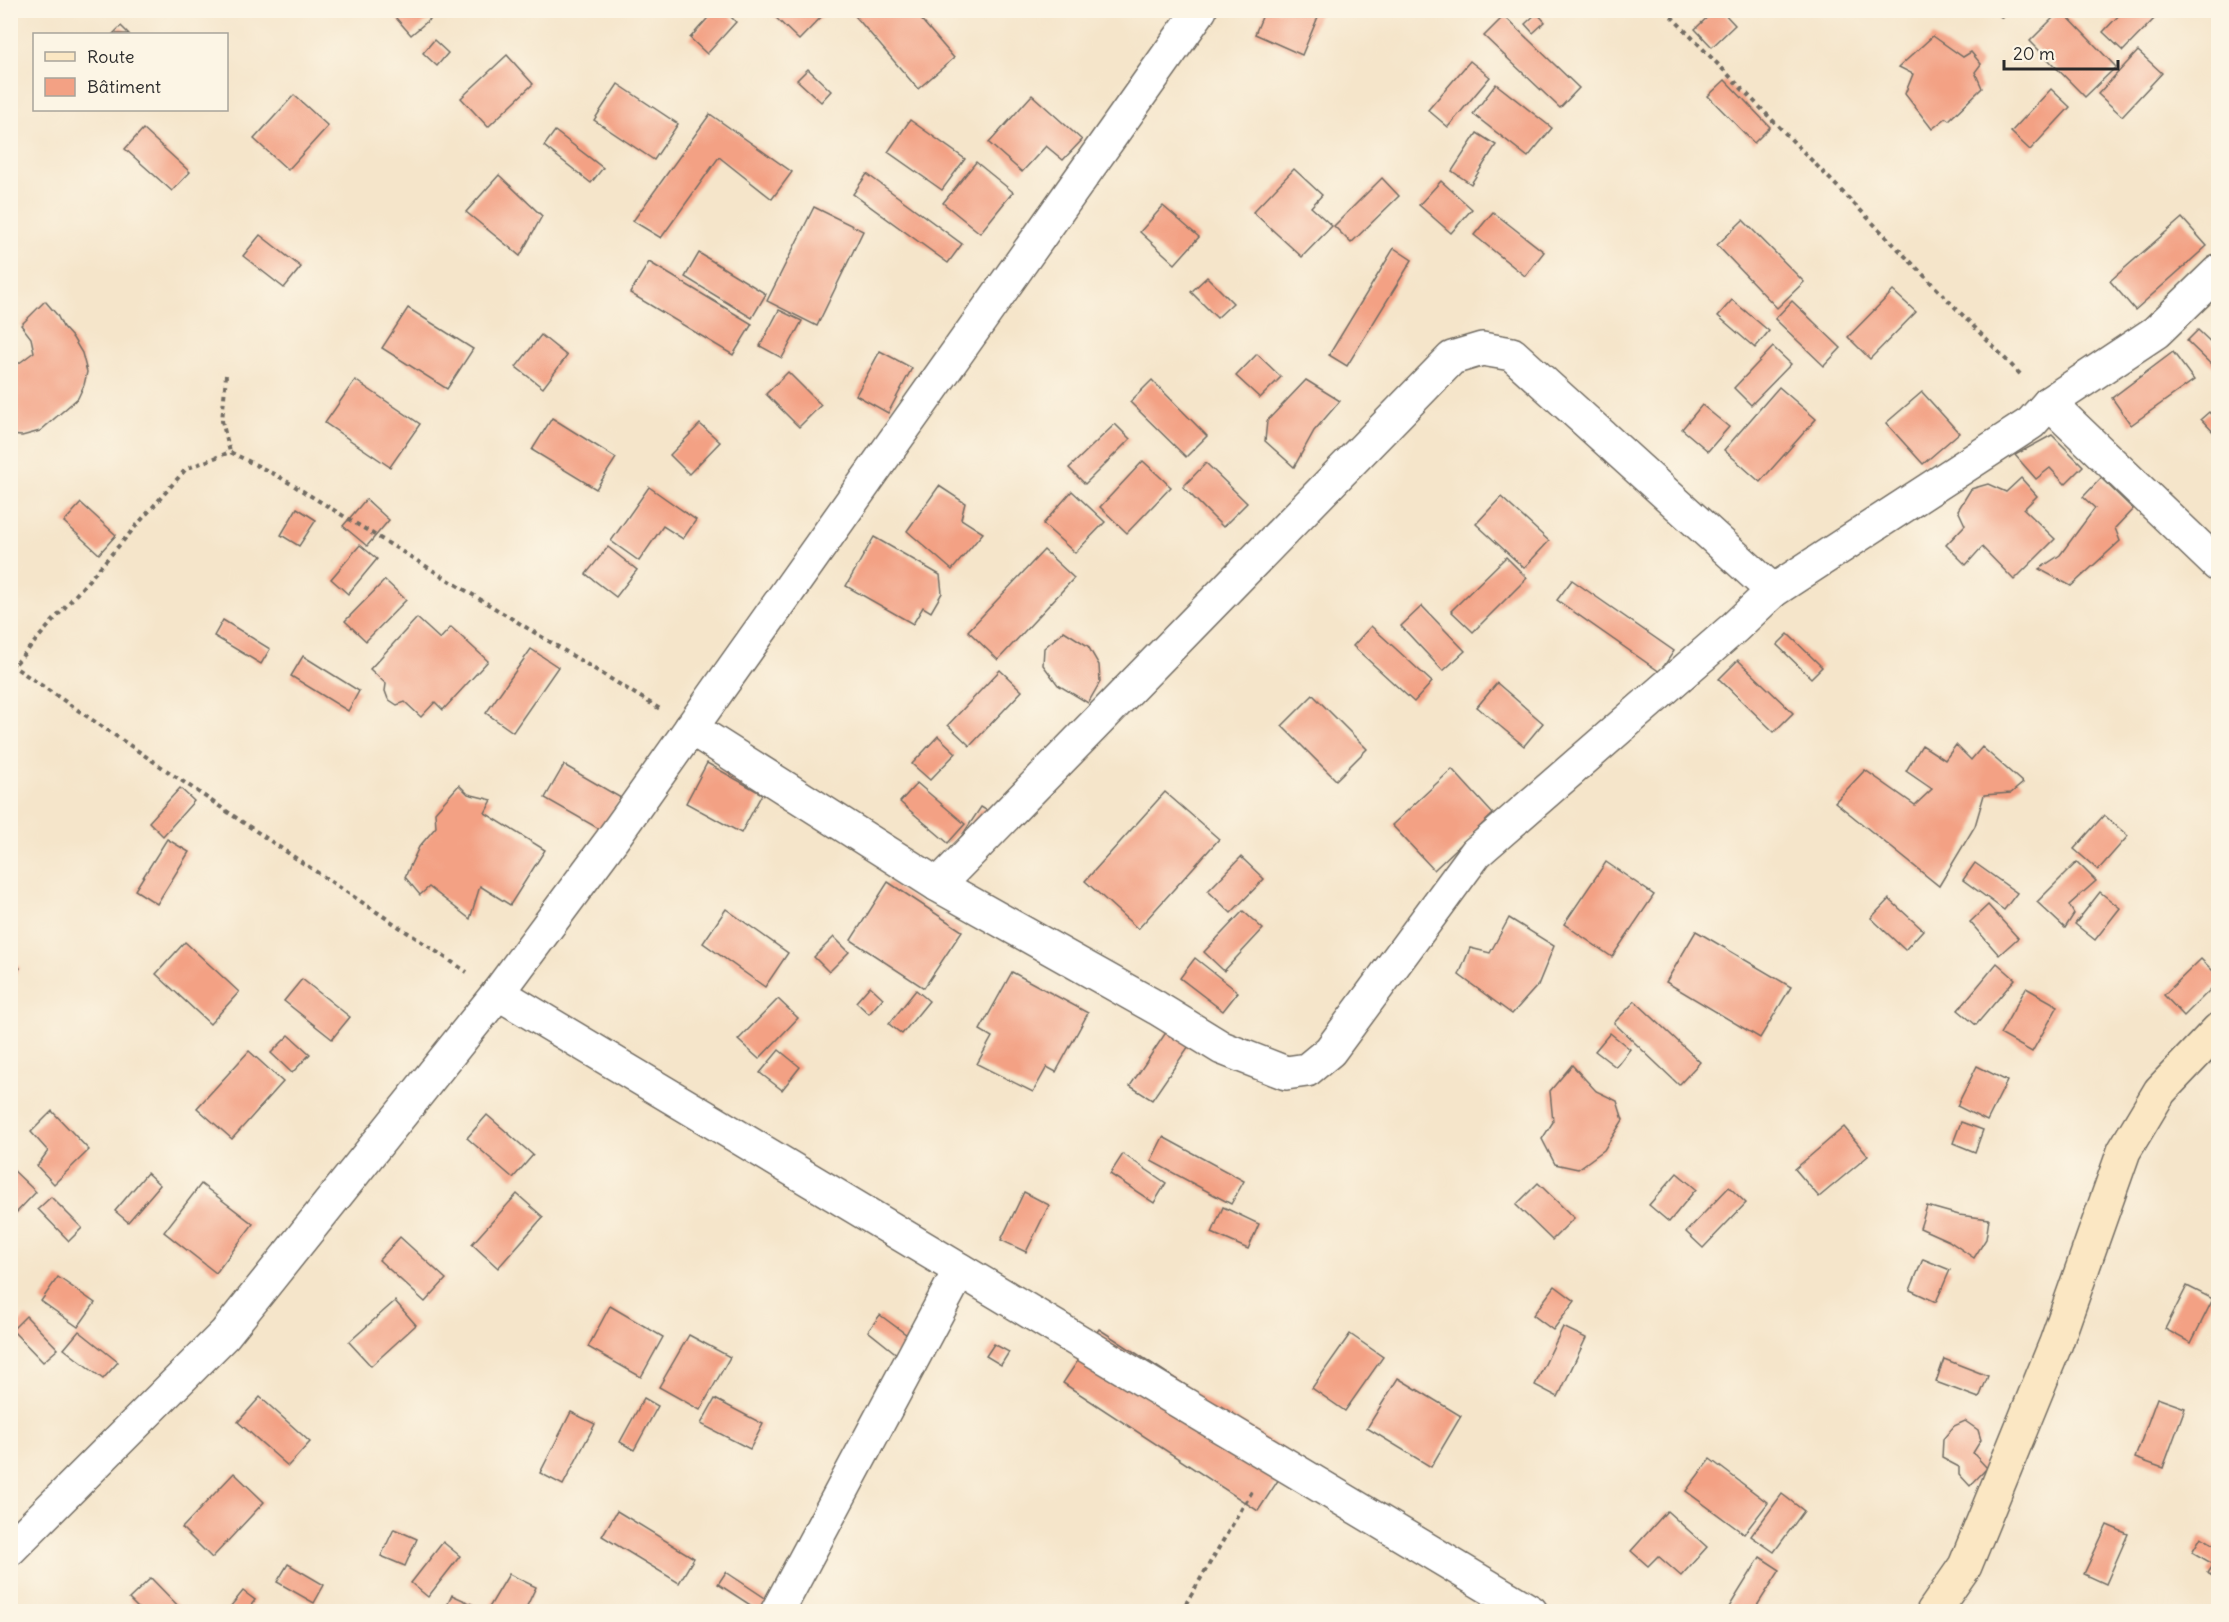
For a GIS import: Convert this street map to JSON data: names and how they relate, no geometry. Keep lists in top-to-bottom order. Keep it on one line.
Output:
{"legend":["Route","Bâtiment"],"scale_bar":"20 m"}
